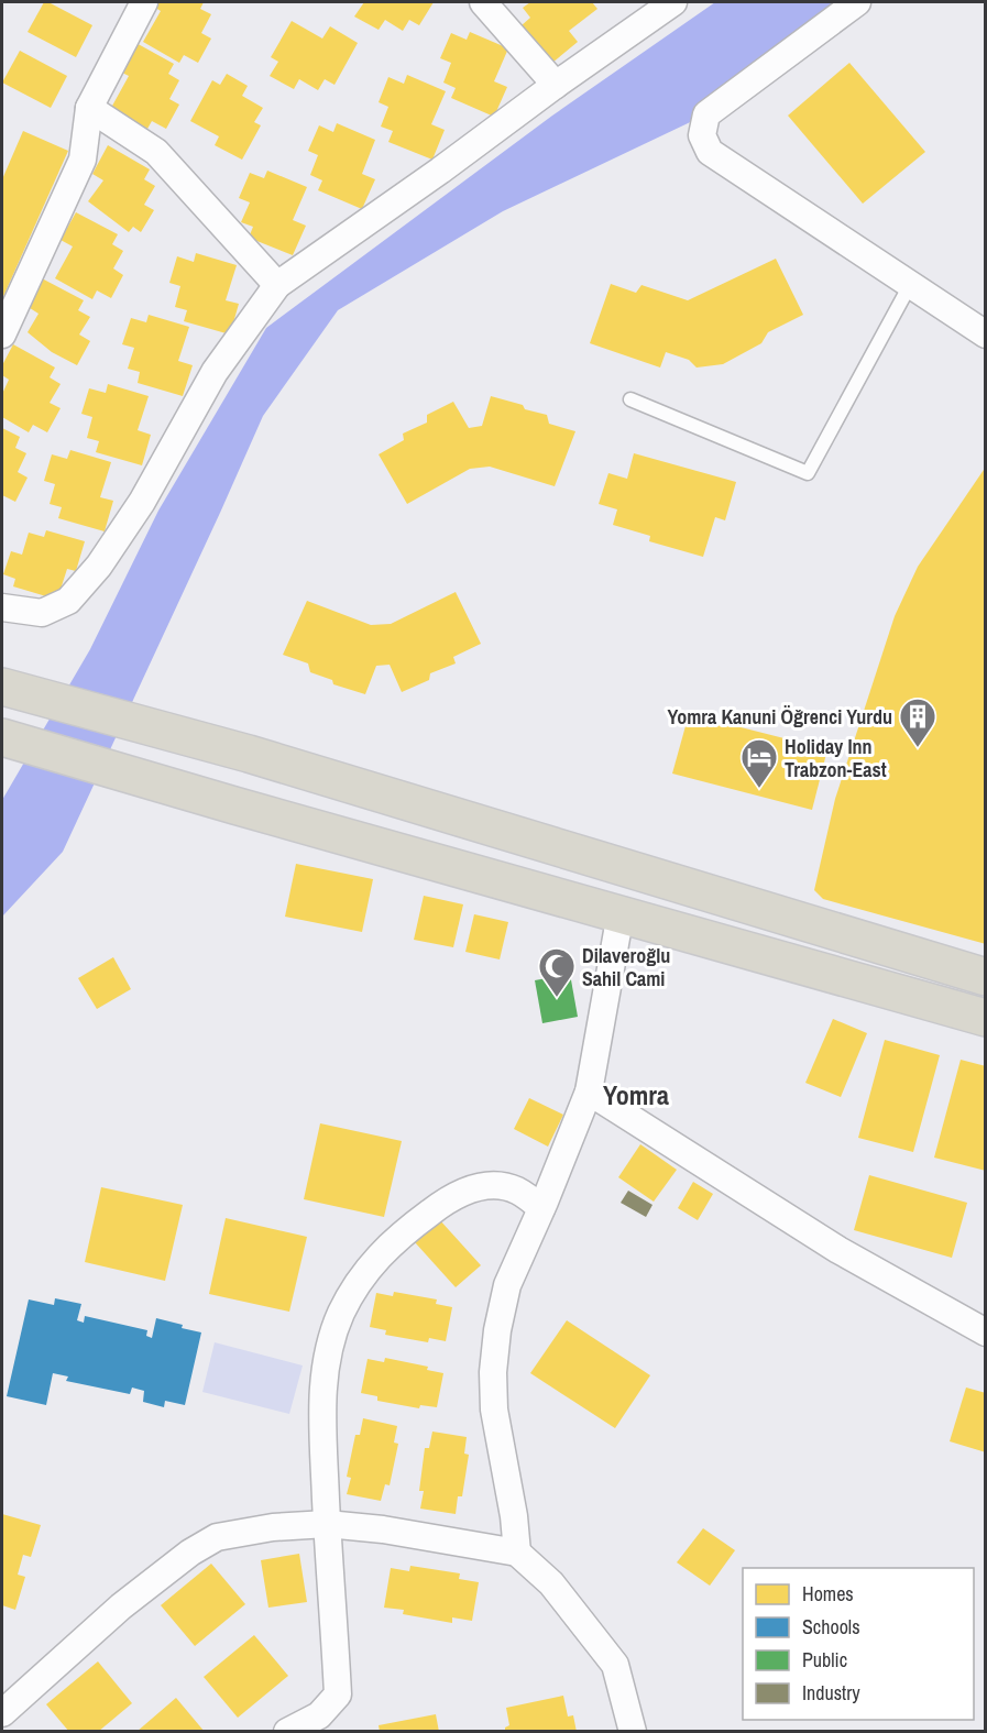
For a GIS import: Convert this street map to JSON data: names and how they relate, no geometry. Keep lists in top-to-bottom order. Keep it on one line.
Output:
{"districts":["Yomra"],"places":{"building":["Yomra Kanuni Öğrenci Yurdu"],"hotel":["Holiday Inn Trabzon-East"],"mosque":["Dilaveroğlu Sahil Cami"]},"legend":["Homes","Schools","Public","Industry"]}
